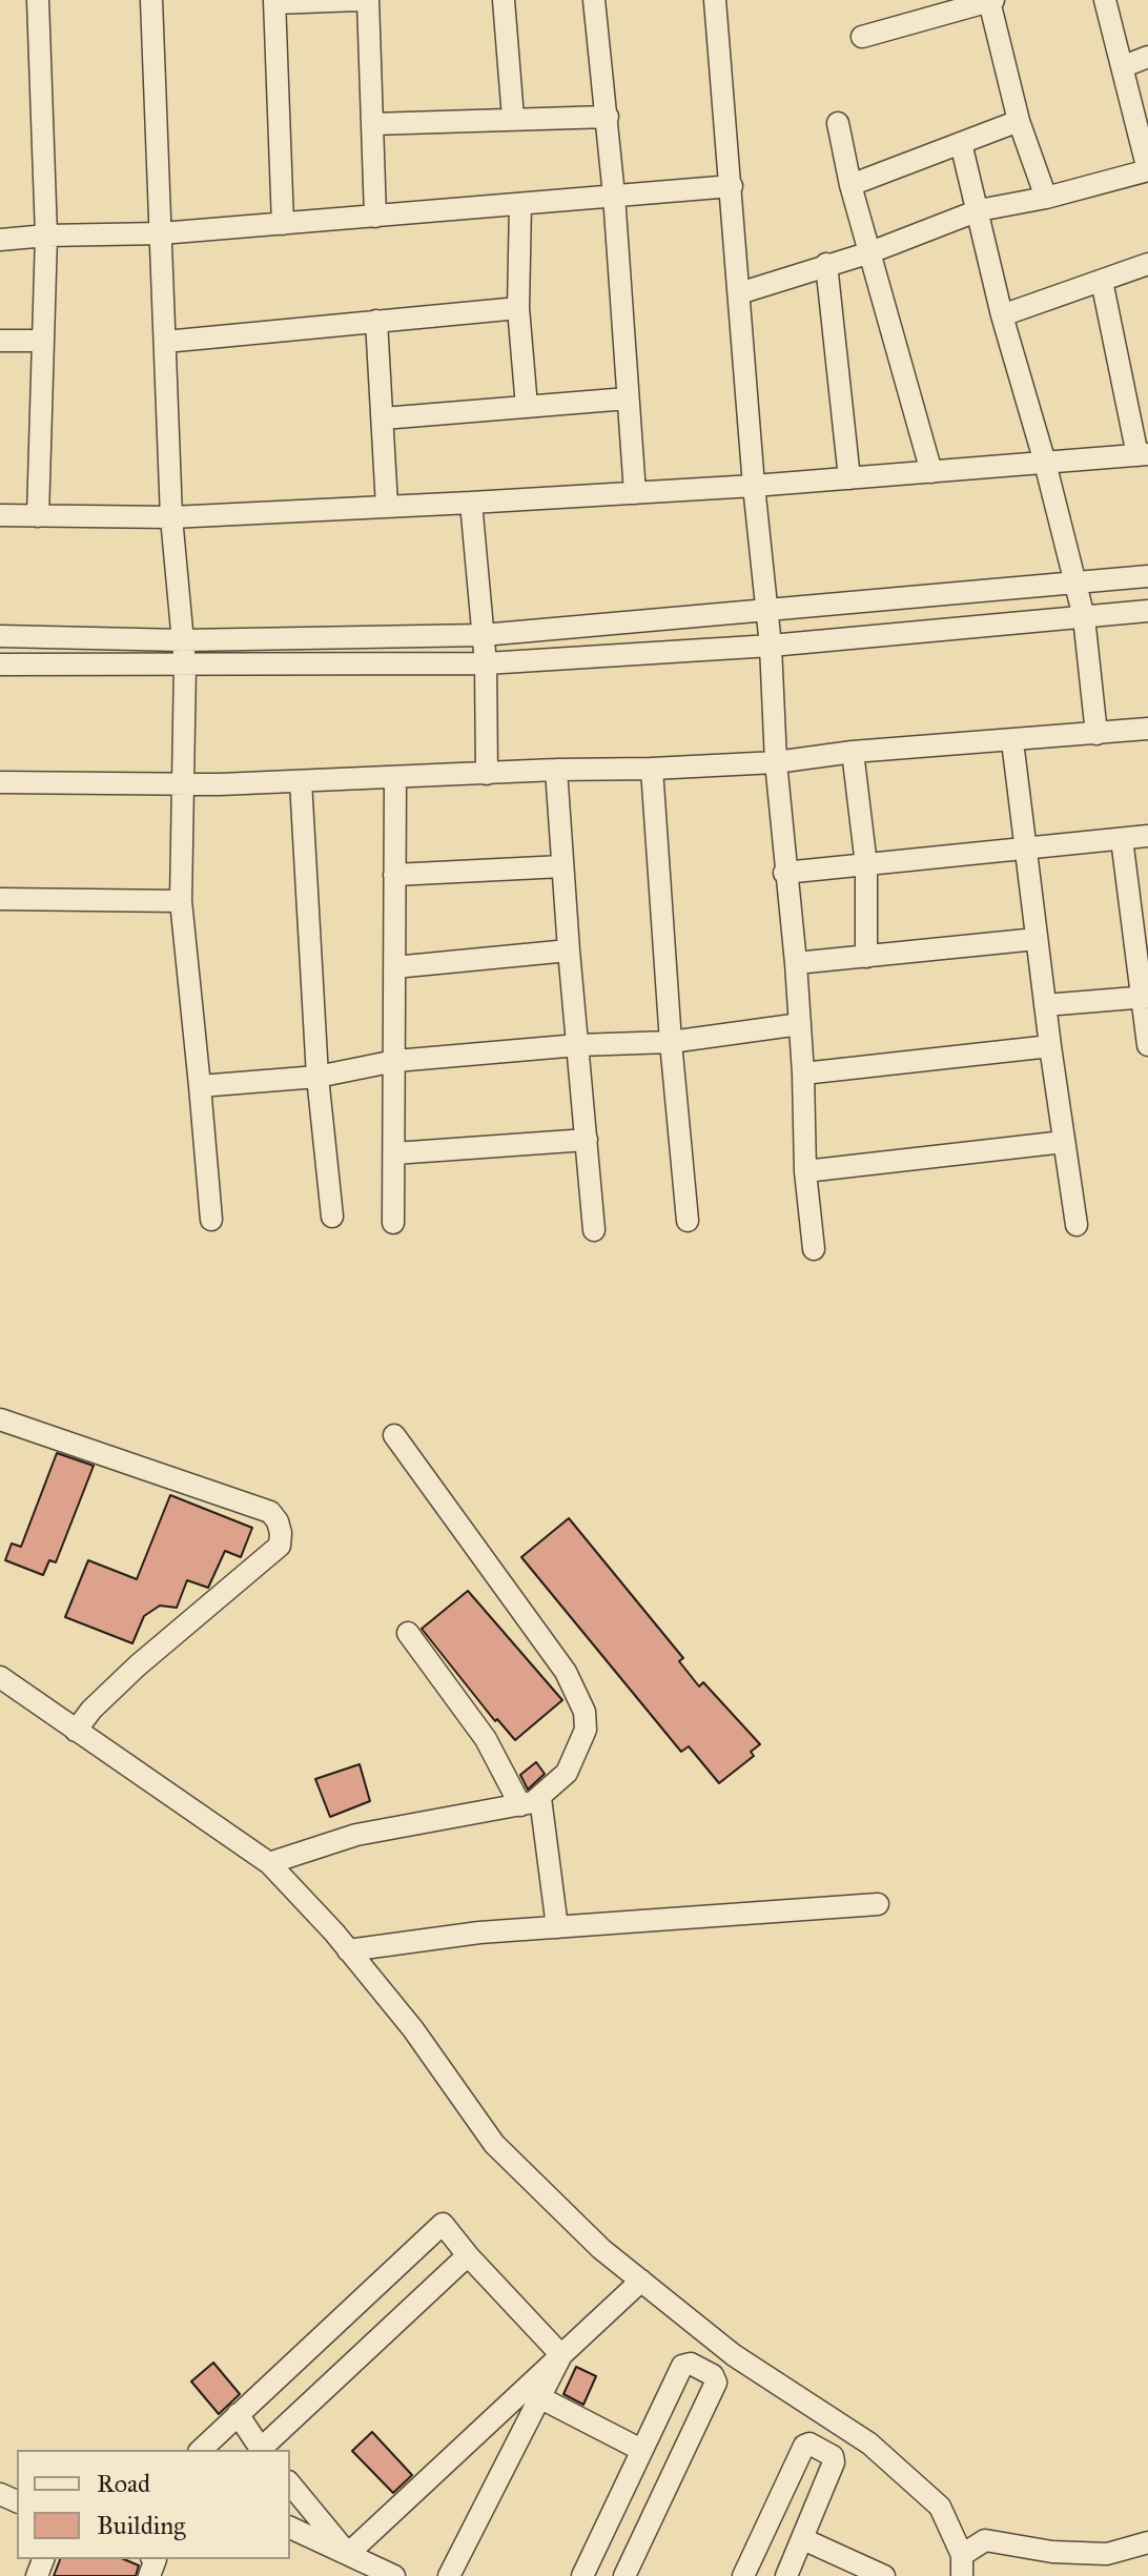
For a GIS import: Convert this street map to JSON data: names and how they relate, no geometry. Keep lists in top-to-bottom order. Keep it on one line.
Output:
{"legend":["Road","Building"]}
